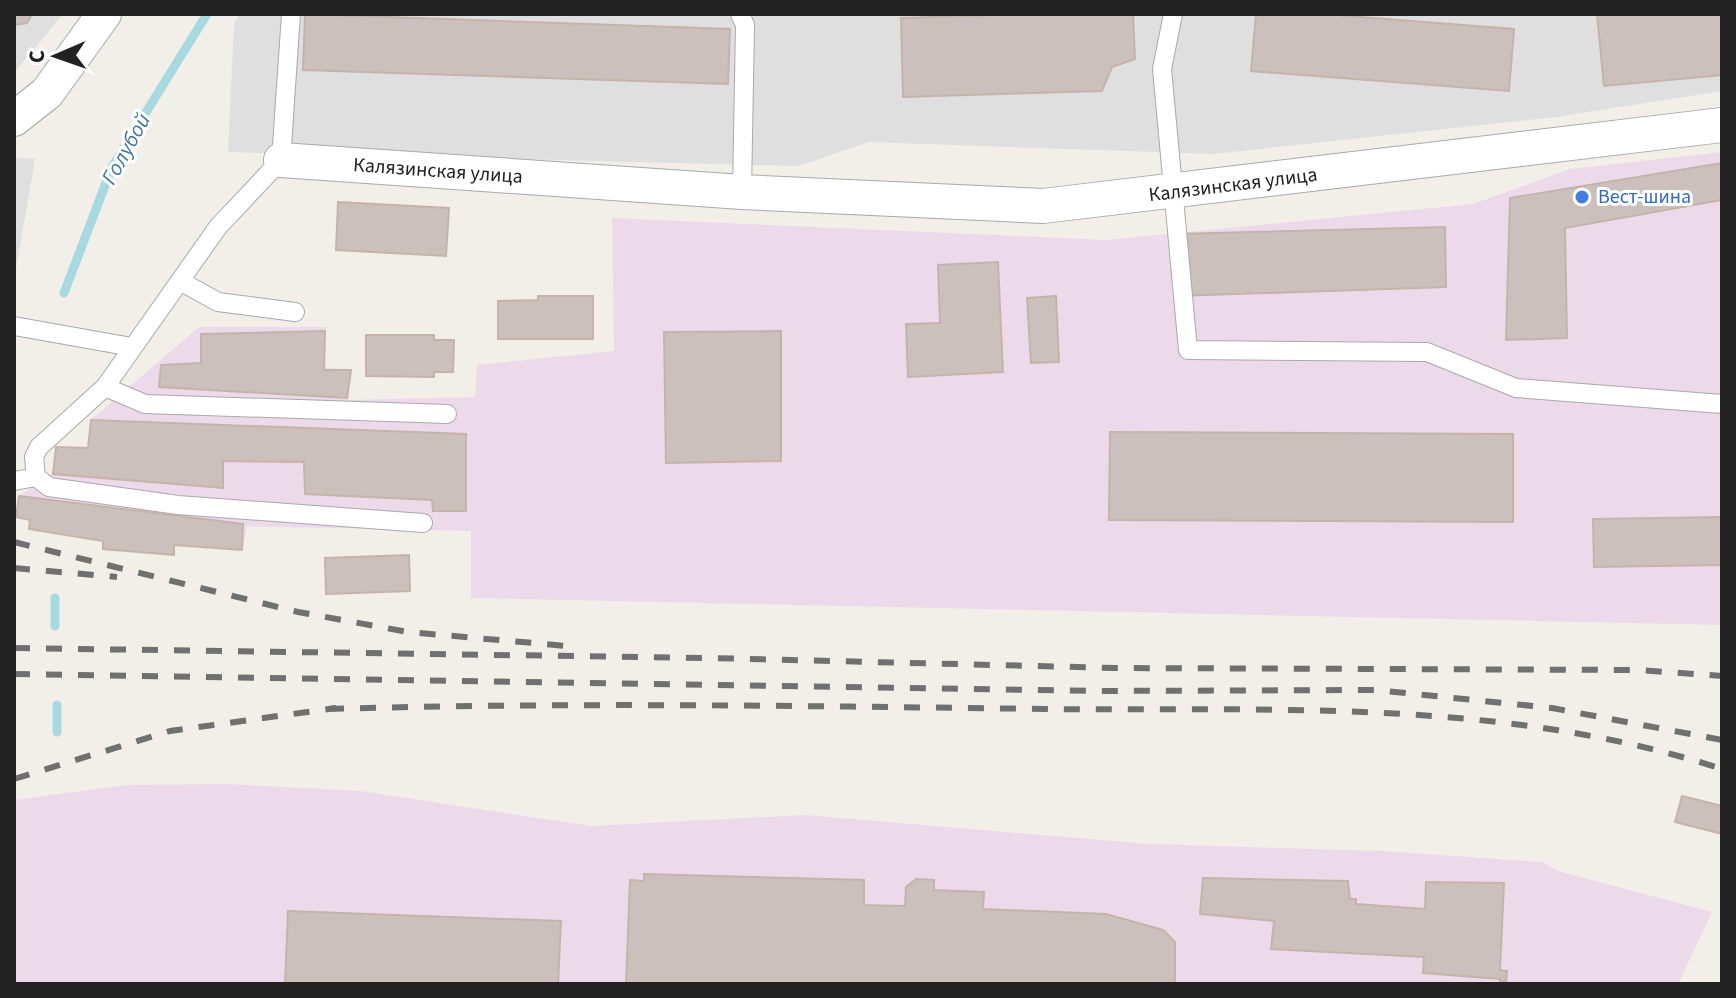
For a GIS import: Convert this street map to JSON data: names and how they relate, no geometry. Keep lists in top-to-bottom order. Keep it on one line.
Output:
{"streets":{"street":["Калязинская улица"]},"water":["Голубой"],"places":["Вест-шина"],"north":"left"}
